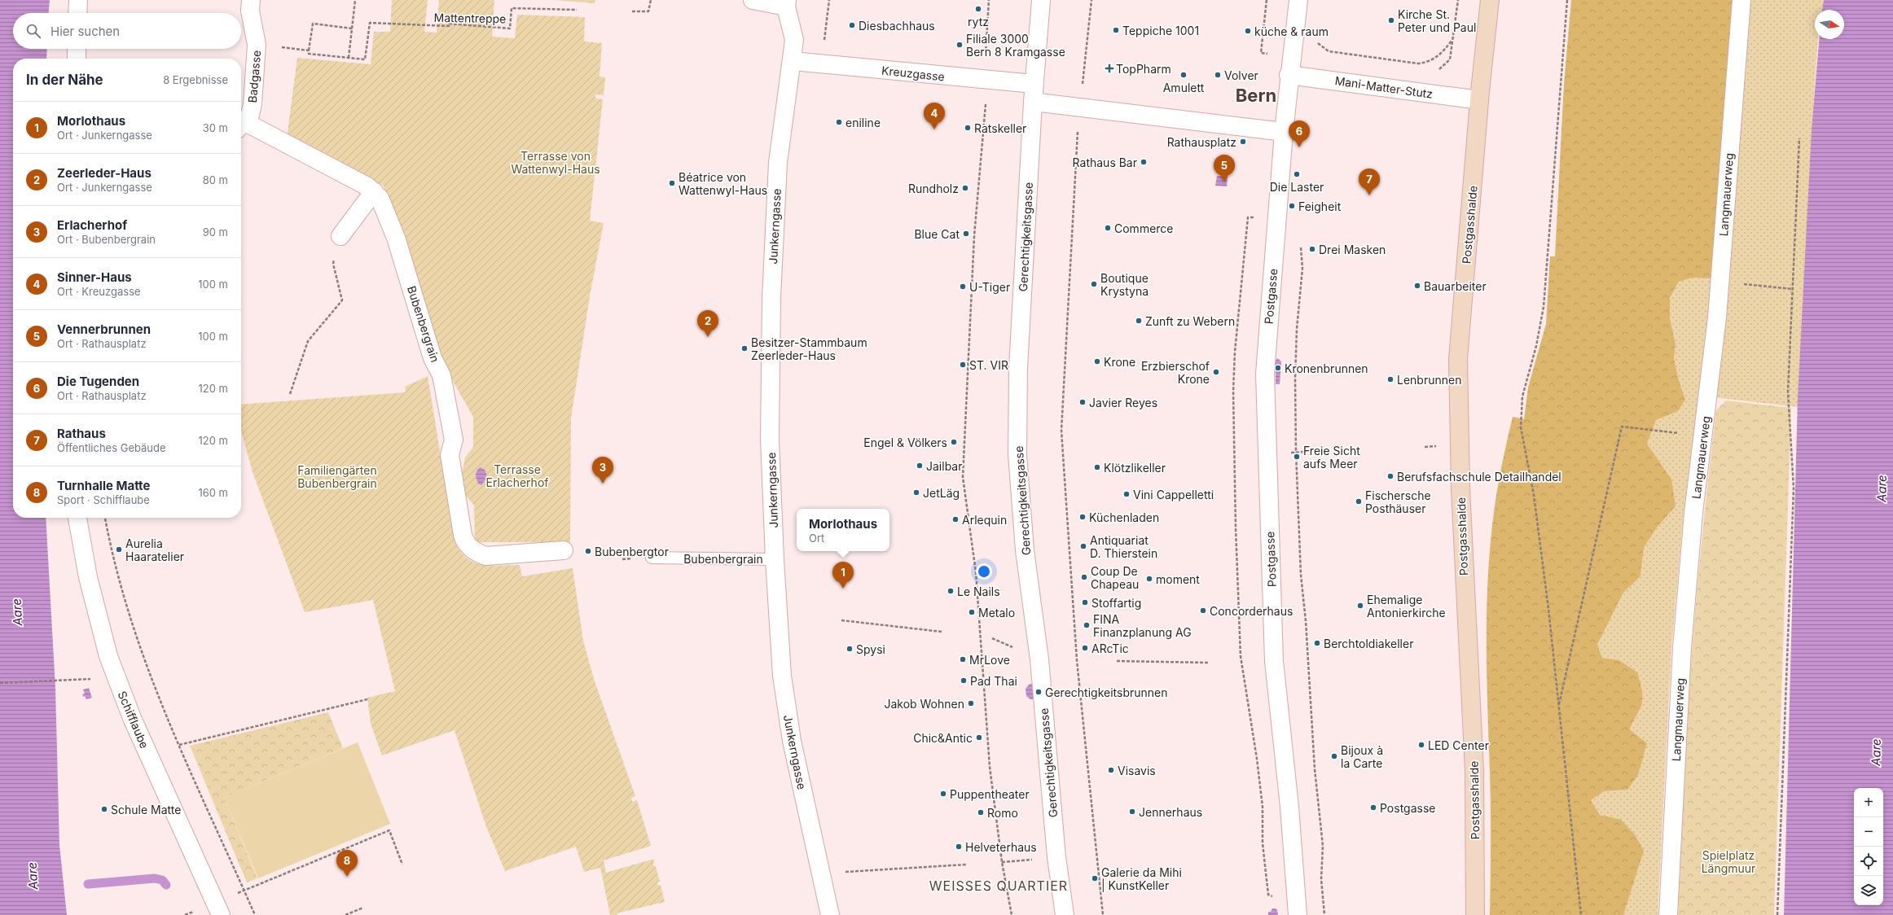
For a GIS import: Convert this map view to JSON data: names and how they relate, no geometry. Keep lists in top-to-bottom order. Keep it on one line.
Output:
{"streets":{"street":["Kreuzgasse","Badgasse","Mani-Matter-Stutz","Langmauerweg","Postgasshalde","Junkerngasse","Gerechtigkeitsgasse","Postgasse","Bubenbergrain","Schifflaube"],"path":["Mattentreppe"]},"crossings":[["Kreuzgasse","Junkerngasse"],["Kreuzgasse","Gerechtigkeitsgasse"],["Badgasse","Bubenbergrain"],["Mani-Matter-Stutz","Postgasshalde"],["Junkerngasse","Bubenbergrain"]],"districts":["Bern","WEISSES QUARTIER"],"water":["Aare"],"parks":["Terrasse von Wattenwyl-Haus","Terrasse Erlacherhof","Familiengärten Bubenbergrain","Spielplatz Längmuur"],"places":{"other":["rytz","Kirche St. Peter und Paul","Diesbachhaus","Teppiche 1001","küche & raum","Filiale 3000 Bern 8 Kramgasse","Amulett","Volver","eniline","Ratskeller","Rathausplatz","Rathaus Bar","Die Laster","Béatrice von Wattenwyl-Haus","Rundholz","Feigheit","Commerce","Blue Cat","Drei Masken","Boutique Krystyna","Bauarbeiter","U-Tiger","Zunft zu Webern","Besitzer-Stammbaum Zeerleder-Haus","Krone","ST. VIR","Kronenbrunnen","Erzbierschof Krone","Lenbrunnen","Javier Reyes","Engel & Völkers","Freie Sicht aufs Meer","Jailbar","Klötzlikeller","Berufsfachschule Detailhandel","JetLäg","Vini Cappelletti","Fischersche Posthäuser","Küchenladen","Arlequin","Antiquariat D. Thierstein","Aurelia Haaratelier","Bubenbergtor","Coup De Chapeau","moment","Le Nails","Stoffartig","Ehemalige Antonierkirche","Concorderhaus","Metalo","FINA Finanzplanung AG","Berchtoldiakeller","ARcTic","Spysi","MrLove","Pad Thai","Gerechtigkeitsbrunnen","Jakob Wohnen","Chic&Antic","LED Center","Bijoux à la Carte","Visavis","Puppentheater","Postgasse","Schule Matte","Jennerhaus","Romo","Helveterhaus","Galerie da Mihi | KunstKeller"],"health":["TopPharm"]},"north":"right","page":{"search":"Hier suchen","heading":["In der Nähe","8 Ergebnisse"],"list":[{"mark":"1","name":"Morlothaus","note":"Ort · Junkerngasse","value":"30 m"},{"mark":"2","name":"Zeerleder-Haus","note":"Ort · Junkerngasse","value":"80 m"},{"mark":"3","name":"Erlacherhof","note":"Ort · Bubenbergrain","value":"90 m"},{"mark":"4","name":"Sinner-Haus","note":"Ort · Kreuzgasse","value":"100 m"},{"mark":"5","name":"Vennerbrunnen","note":"Ort · Rathausplatz","value":"100 m"},{"mark":"6","name":"Die Tugenden","note":"Ort · Rathausplatz","value":"120 m"},{"mark":"7","name":"Rathaus","note":"Öffentliches Gebäude","value":"120 m"},{"mark":"8","name":"Turnhalle Matte","note":"Sport · Schifflaube","value":"160 m"}],"pins":["4","6","5","7","2","3","1","8"],"popup":["Morlothaus","Ort"],"map_buttons":["+","−"]}}
